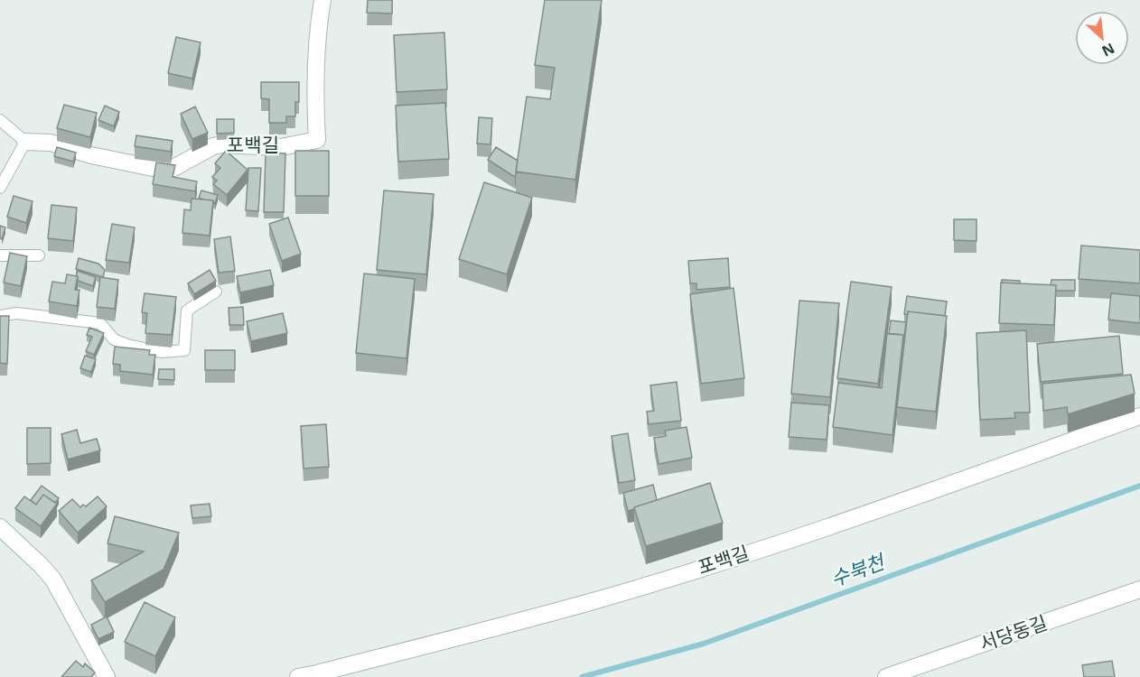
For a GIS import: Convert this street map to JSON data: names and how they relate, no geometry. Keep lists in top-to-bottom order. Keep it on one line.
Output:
{"streets":{"street":["포백길","서당동길"]},"water":["수북천"],"north":"bottom right"}
